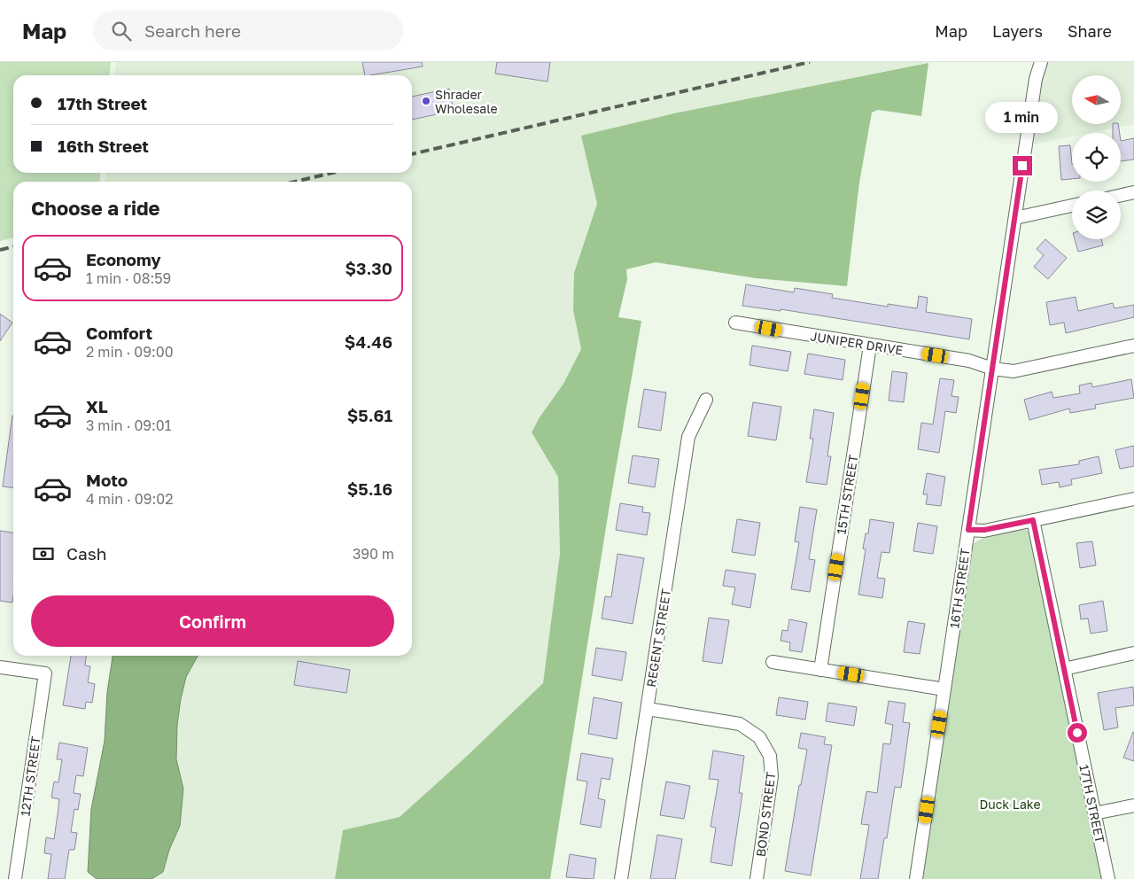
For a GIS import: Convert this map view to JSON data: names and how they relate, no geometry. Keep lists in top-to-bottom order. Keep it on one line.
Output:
{"streets":{"street":["JUNIPER DRIVE","15TH STREET","16TH STREET","REGENT STREET","12TH STREET","17TH STREET","BOND STREET"]},"crossings":[["JUNIPER DRIVE","15TH STREET"],["JUNIPER DRIVE","16TH STREET"],["REGENT STREET","BOND STREET"]],"parks":["Duck Lake"],"places":["Shrader Wholesale"],"north":"left","page":{"header":"Map","search":"Search here","nav":["Map","Layers","Share"],"banner":["17th Street","16th Street"],"bubble":"1 min","heading":"Choose a ride","list":[{"name":"Economy","note":"1 min · 08:59","value":"$3.30"},{"name":"Comfort","note":"2 min · 09:00","value":"$4.46"},{"name":"XL","note":"3 min · 09:01","value":"$5.61"},{"name":"Moto","note":"4 min · 09:02","value":"$5.16"}],"pay":["Cash","390 m"],"buttons":"Confirm"}}
